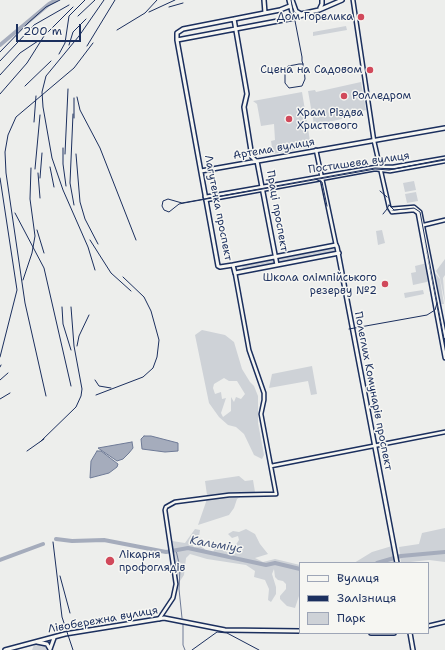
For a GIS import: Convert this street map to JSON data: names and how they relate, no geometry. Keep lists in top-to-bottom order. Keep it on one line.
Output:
{"streets":{"main road":["Артема вулиця","Лагутенка проспект","Праці проспект","Полеглих Комунарів проспект","Лівобережна вулиця"],"street":["Постишева вулиця"]},"crossings":[["Артема вулиця","Лагутенка проспект"],["Артема вулиця","Праці проспект"],["Постишева вулиця","Лагутенка проспект"],["Постишева вулиця","Праці проспект"],["Постишева вулиця","Полеглих Комунарів проспект"]],"water":["Кальміус"],"places":["Дом Горелика","Сцена на Садовом","Ролледром","Храм Різдва Христового","Школа олімпійського резерву №2","Лікарня профоглядів"],"legend":["Вулиця","Залізниця","Парк"],"scale_bar":"200 m"}
